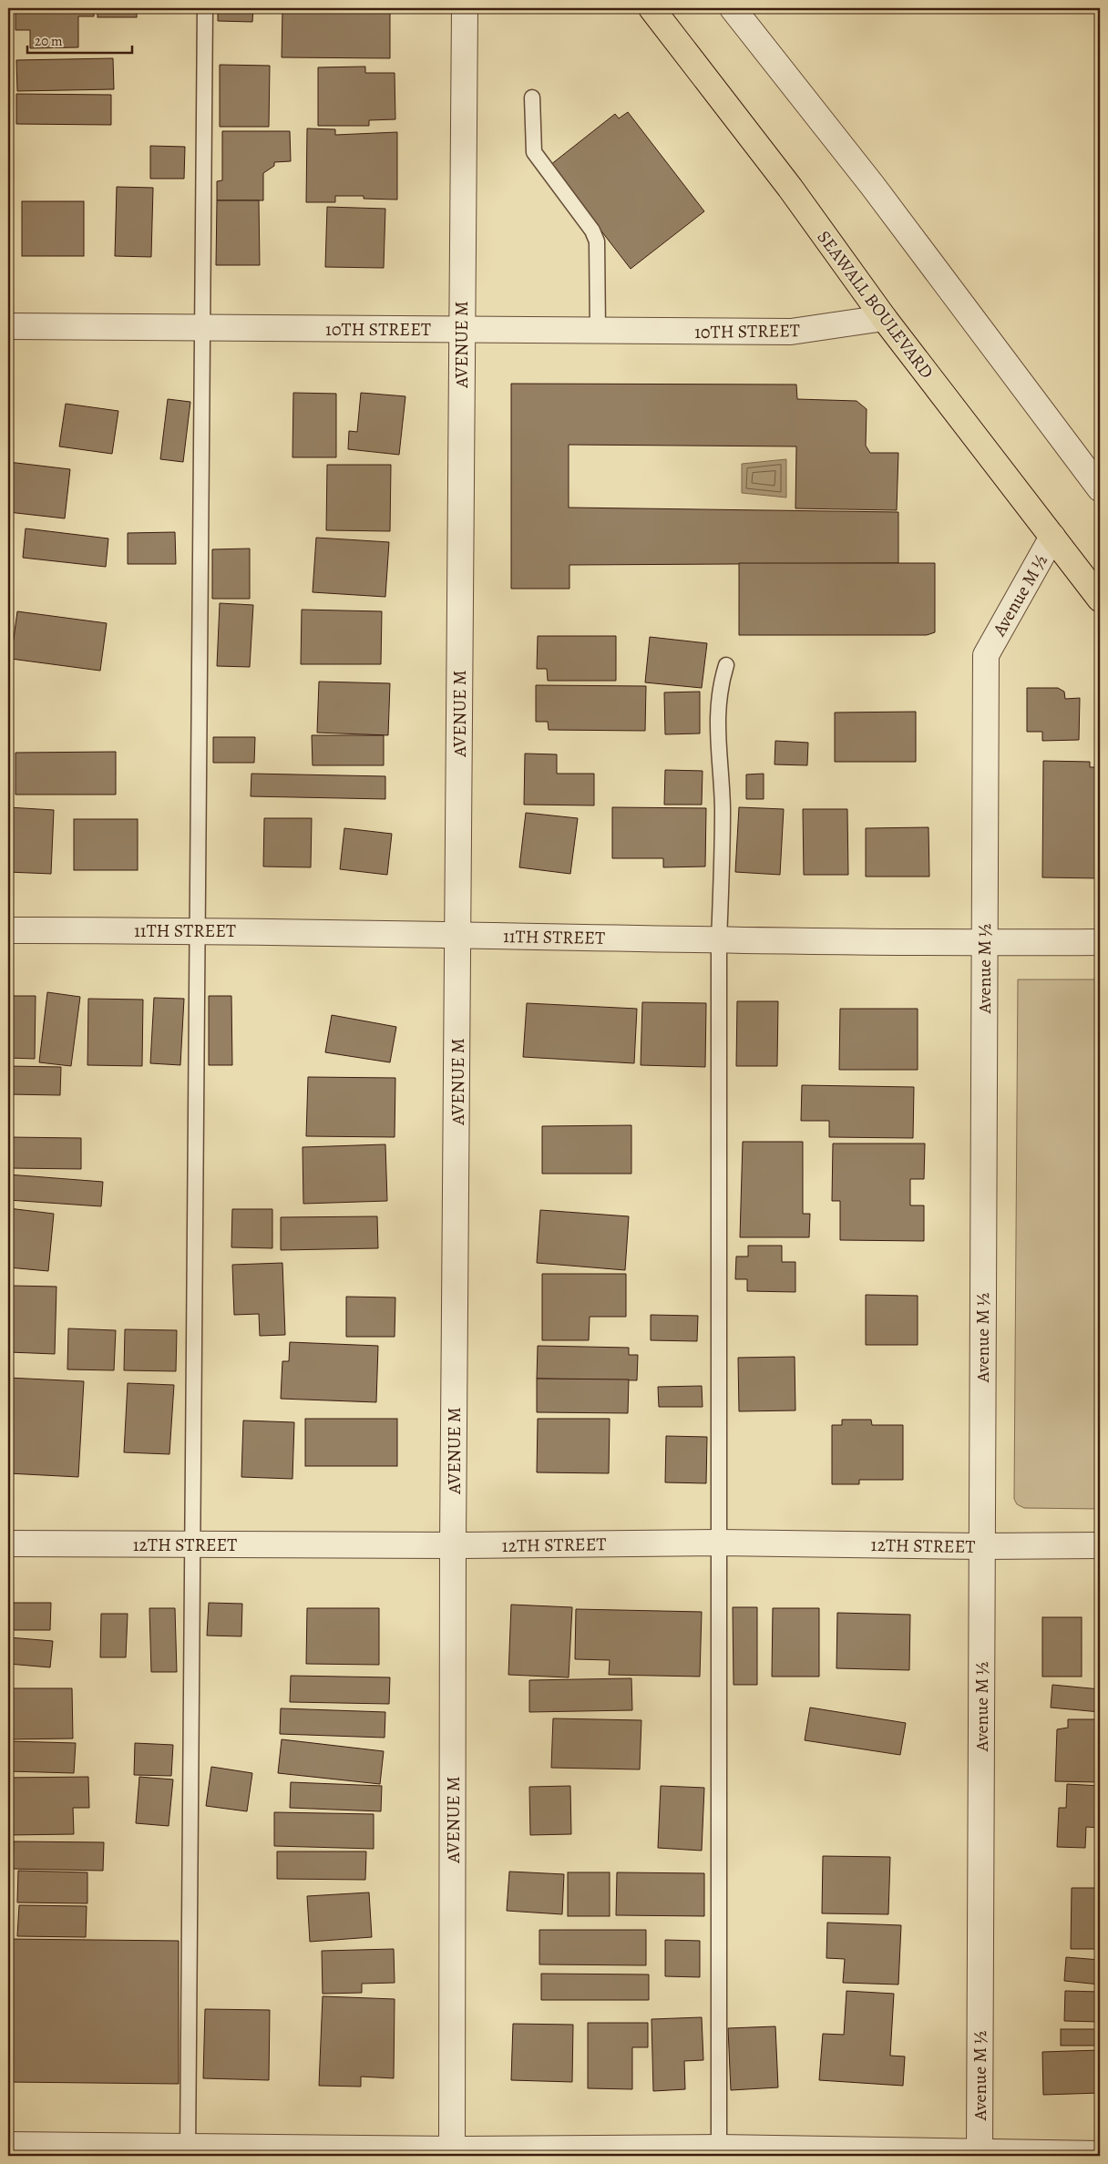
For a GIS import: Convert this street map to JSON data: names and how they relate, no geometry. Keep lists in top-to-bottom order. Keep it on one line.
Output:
{"streets":{"main road":["SEAWALL BOULEVARD"],"street":["10TH STREET","AVENUE M","Avenue M ½","11TH STREET","12TH STREET"]},"crossings":[["SEAWALL BOULEVARD","10TH STREET"],["SEAWALL BOULEVARD","Avenue M ½"],["10TH STREET","AVENUE M"],["AVENUE M","11TH STREET"],["AVENUE M","12TH STREET"],["Avenue M ½","11TH STREET"],["Avenue M ½","12TH STREET"]],"scale_bar":"20 m"}
